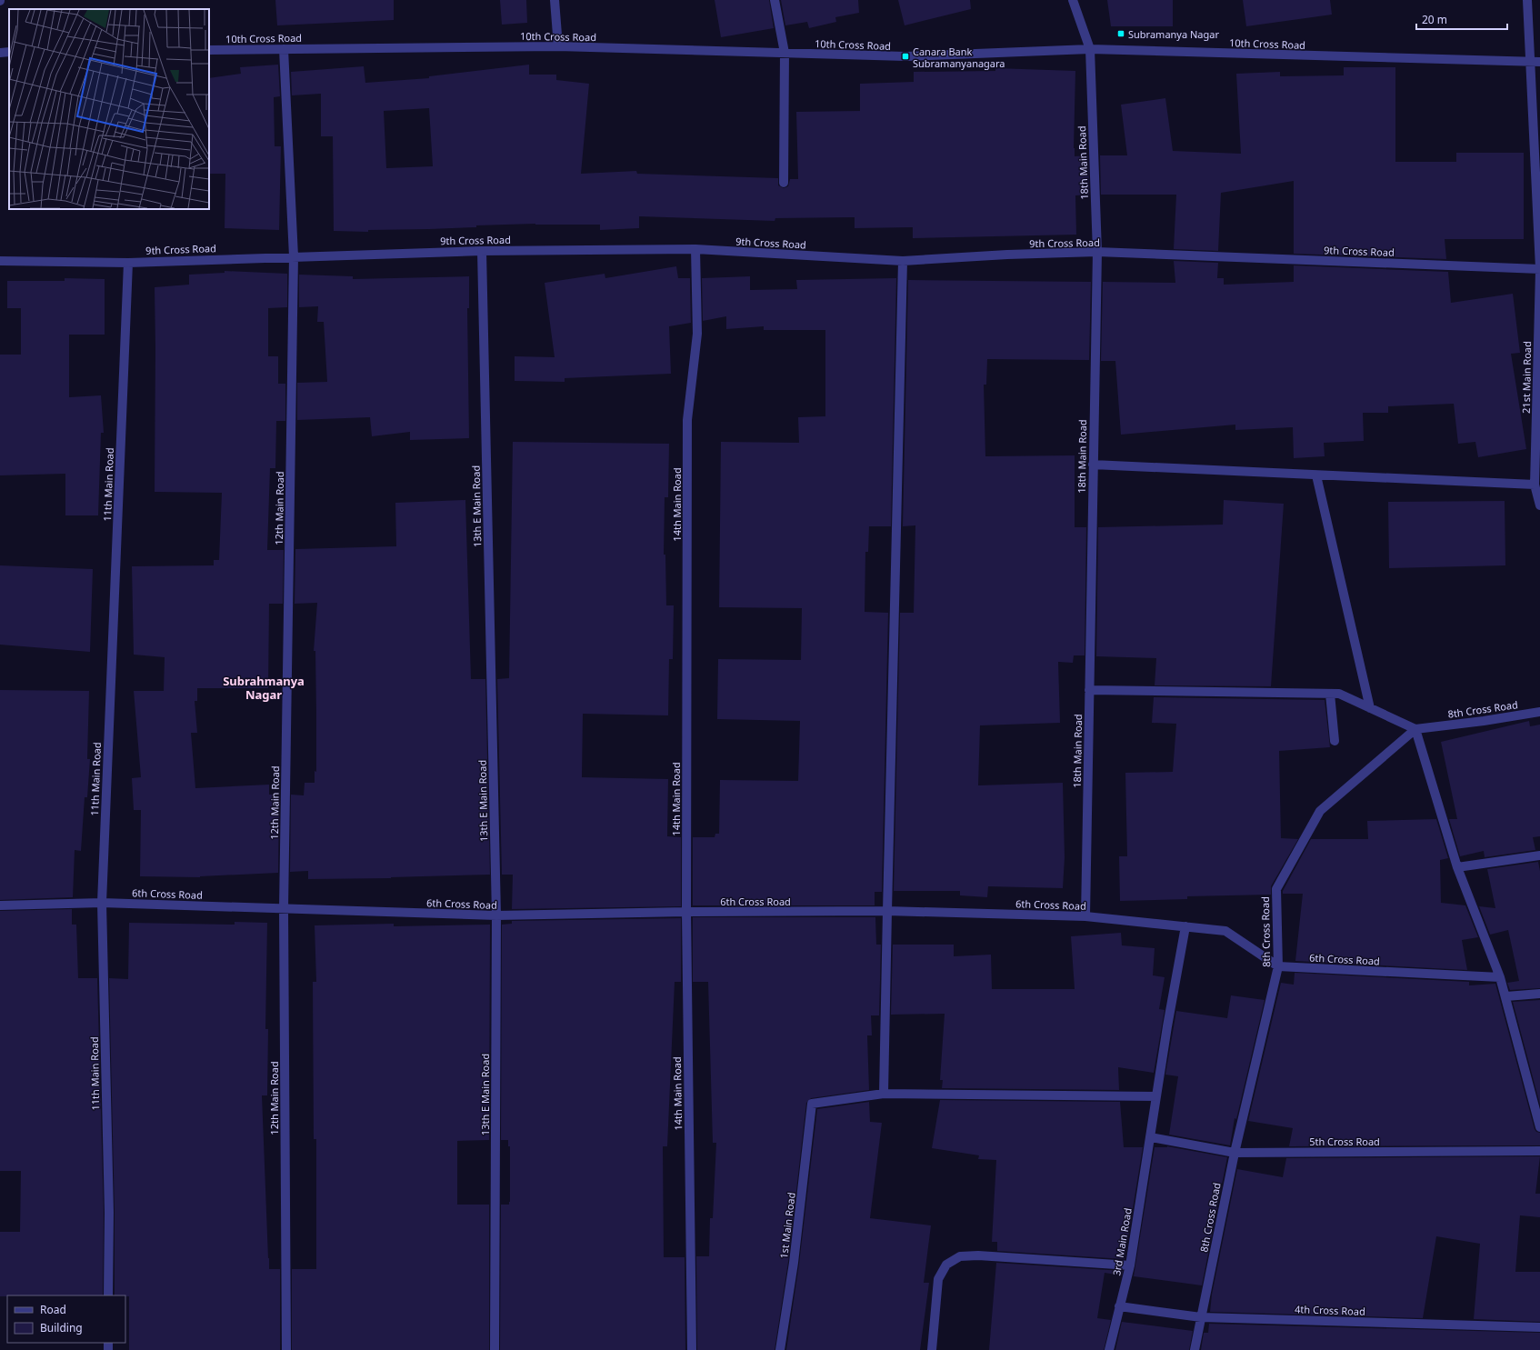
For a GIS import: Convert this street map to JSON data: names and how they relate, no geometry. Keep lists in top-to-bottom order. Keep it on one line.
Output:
{"streets":{"street":["10th Cross Road","18th Main Road","9th Cross Road","21st Main Road","11th Main Road","14th Main Road","13th E Main Road","12th Main Road","8th Cross Road","6th Cross Road","5th Cross Road","1st Main Road","3rd Main Road","4th Cross Road"]},"crossings":[["10th Cross Road","18th Main Road"],["10th Cross Road","21st Main Road"],["10th Cross Road","12th Main Road"],["18th Main Road","9th Cross Road"],["18th Main Road","6th Cross Road"],["9th Cross Road","21st Main Road"],["9th Cross Road","11th Main Road"],["9th Cross Road","14th Main Road"],["9th Cross Road","13th E Main Road"],["9th Cross Road","12th Main Road"],["11th Main Road","6th Cross Road"],["14th Main Road","6th Cross Road"],["13th E Main Road","6th Cross Road"],["12th Main Road","6th Cross Road"],["8th Cross Road","6th Cross Road"],["8th Cross Road","5th Cross Road"],["8th Cross Road","4th Cross Road"],["6th Cross Road","3rd Main Road"],["5th Cross Road","3rd Main Road"],["3rd Main Road","4th Cross Road"]],"districts":["Subrahmanya Nagar"],"places":{"transit":["Subramanya Nagar","Canara Bank Subramanyanagara"]},"legend":["Road","Building"],"scale_bar":"20 m"}
